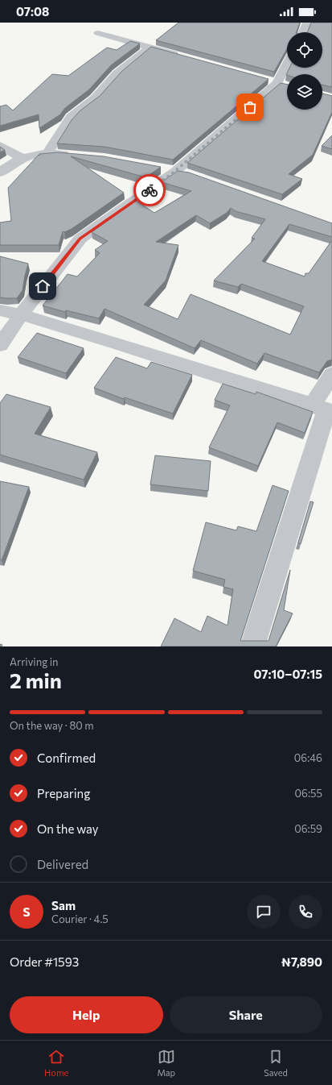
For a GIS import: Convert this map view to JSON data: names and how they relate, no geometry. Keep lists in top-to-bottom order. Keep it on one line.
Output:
{"page":{"status":"07:08","heading":["2 min","Arriving in","07:10–07:15"],"panel":["Sam","Courier · 4.5","Order #1593","₦7,890"],"bar":"On the way · 80 m","list":[["Confirmed","06:46"],["Preparing","06:55"],["On the way","06:59"],"Delivered"],"round":"S","buttons":["Help","Share"],"tabs":["Home","Map","Saved"]}}
